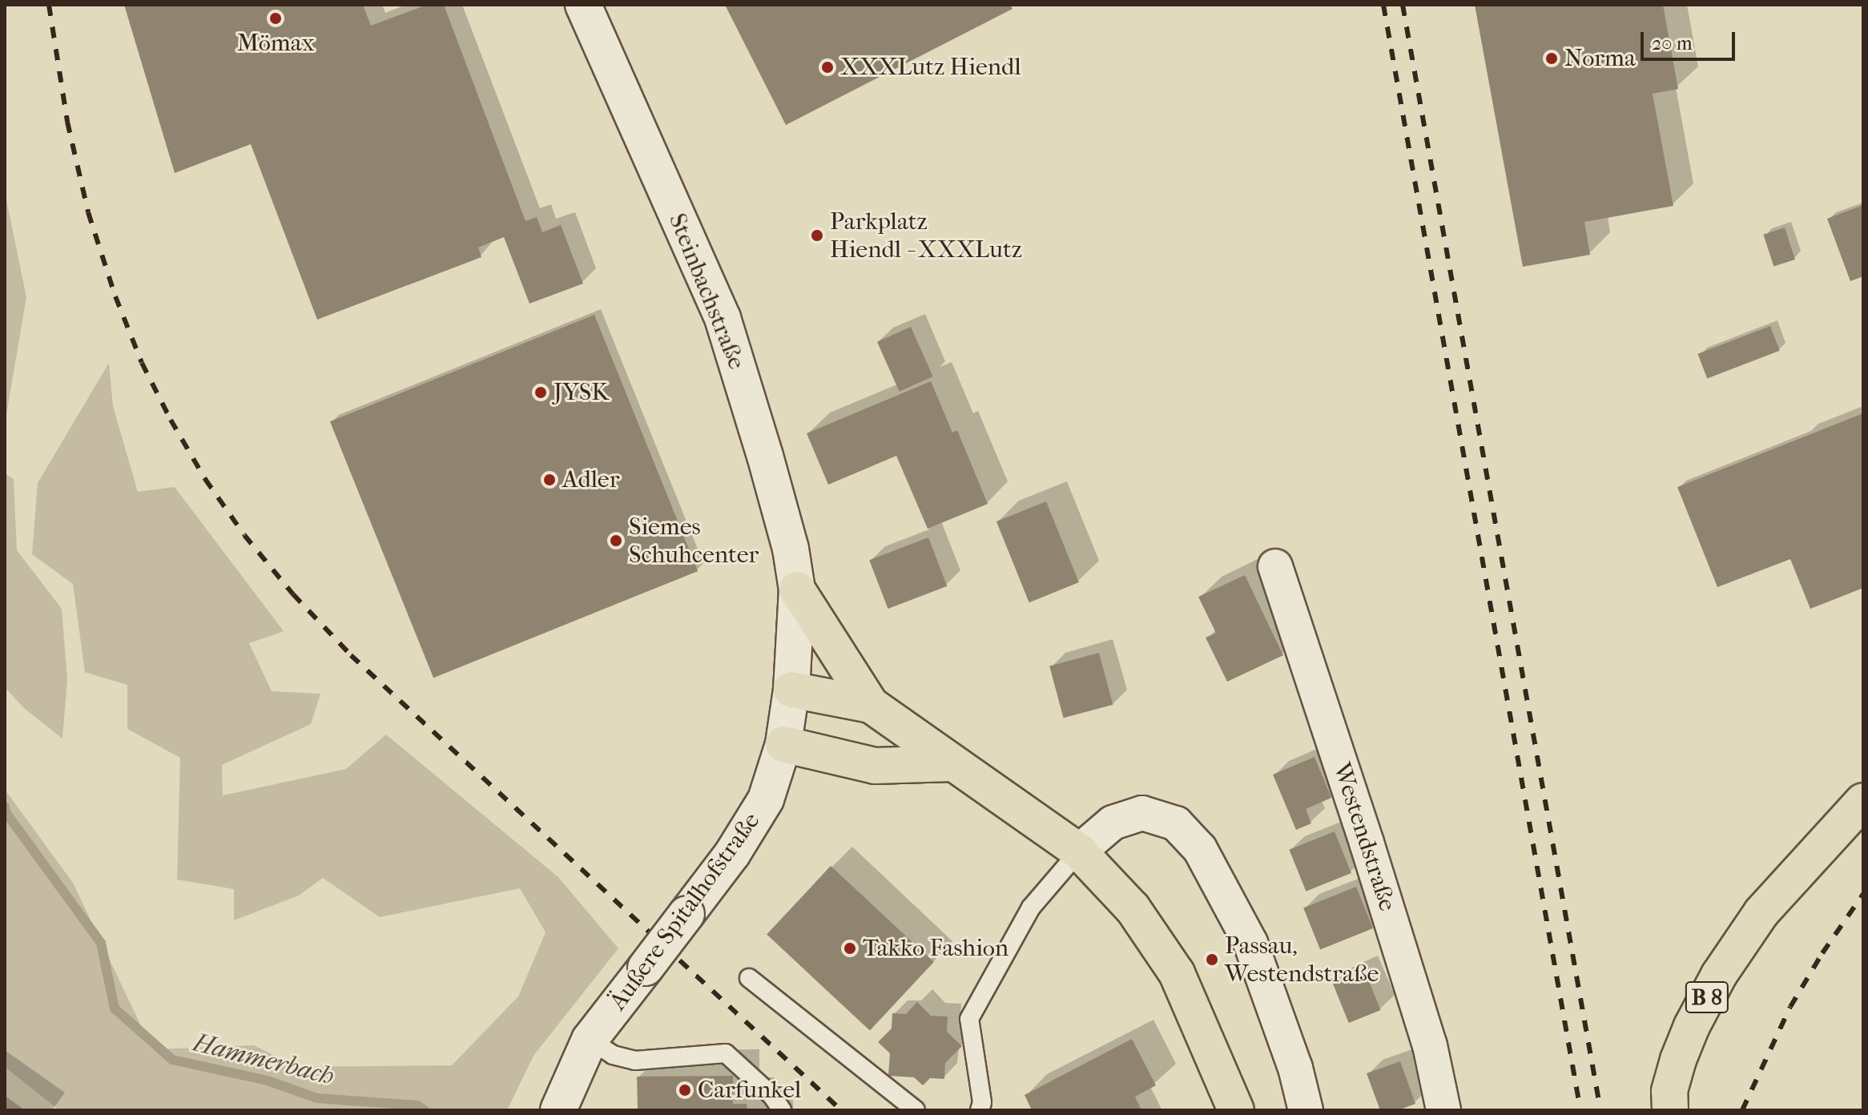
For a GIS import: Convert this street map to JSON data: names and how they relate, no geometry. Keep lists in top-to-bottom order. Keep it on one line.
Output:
{"streets":{"main road":["B 8"],"street":["Steinbachstraße","Westendstraße","Äußere Spitalhofstraße"]},"crossings":[["Steinbachstraße","Äußere Spitalhofstraße"]],"water":["Hammerbach"],"places":["Mömax","Norma","XXXLutz Hiendl","Parkplatz Hiendl - XXXLutz","JYSK","Adler","Siemes Schuhcenter","Takko Fashion","Passau, Westendstraße","Carfunkel"],"scale_bar":"20 m"}
